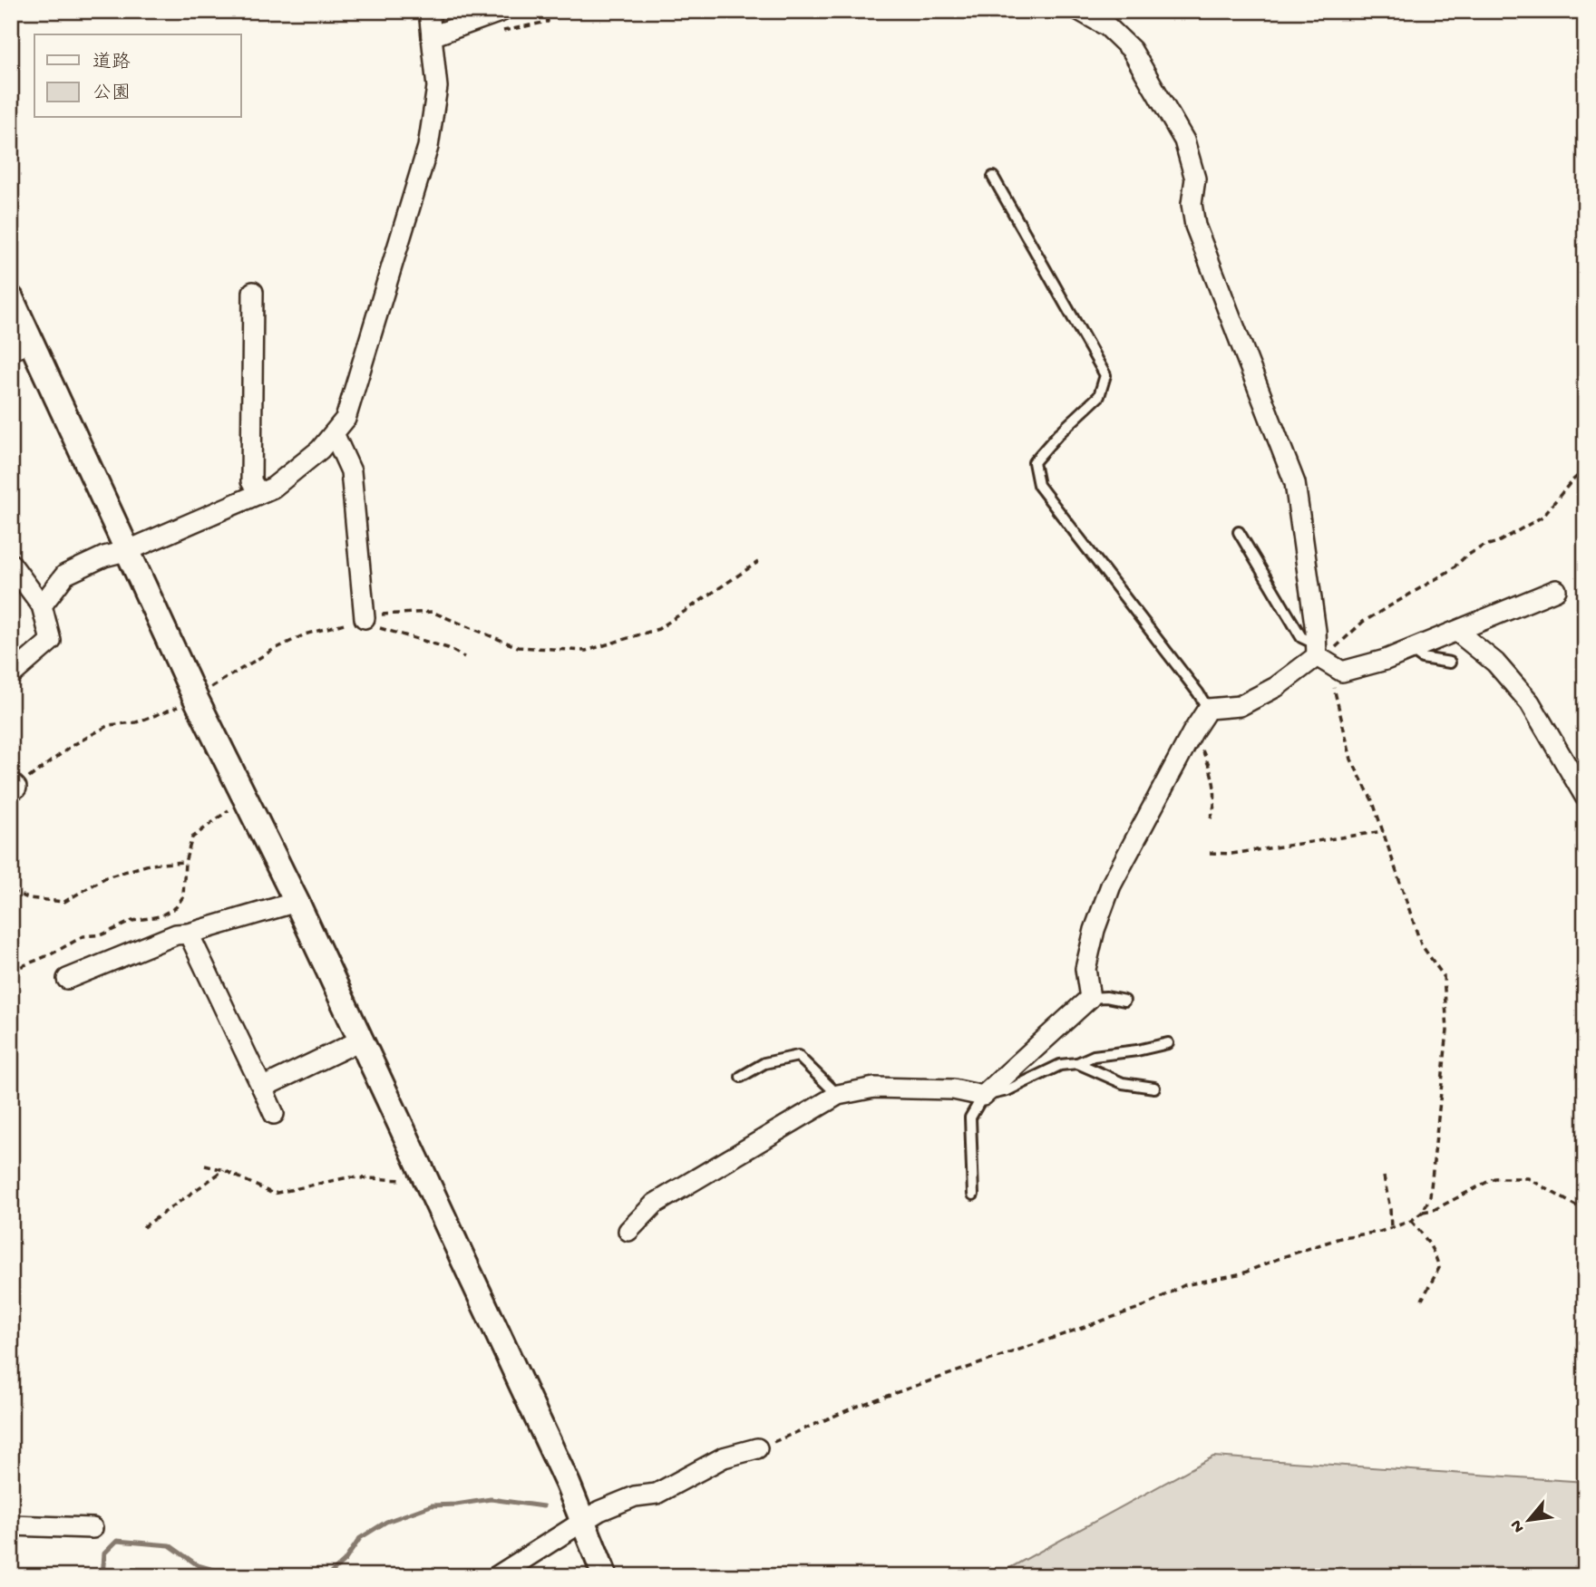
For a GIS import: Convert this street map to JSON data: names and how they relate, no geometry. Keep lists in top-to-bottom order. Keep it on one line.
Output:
{"legend":["道路","公園"],"north":"bottom left"}
